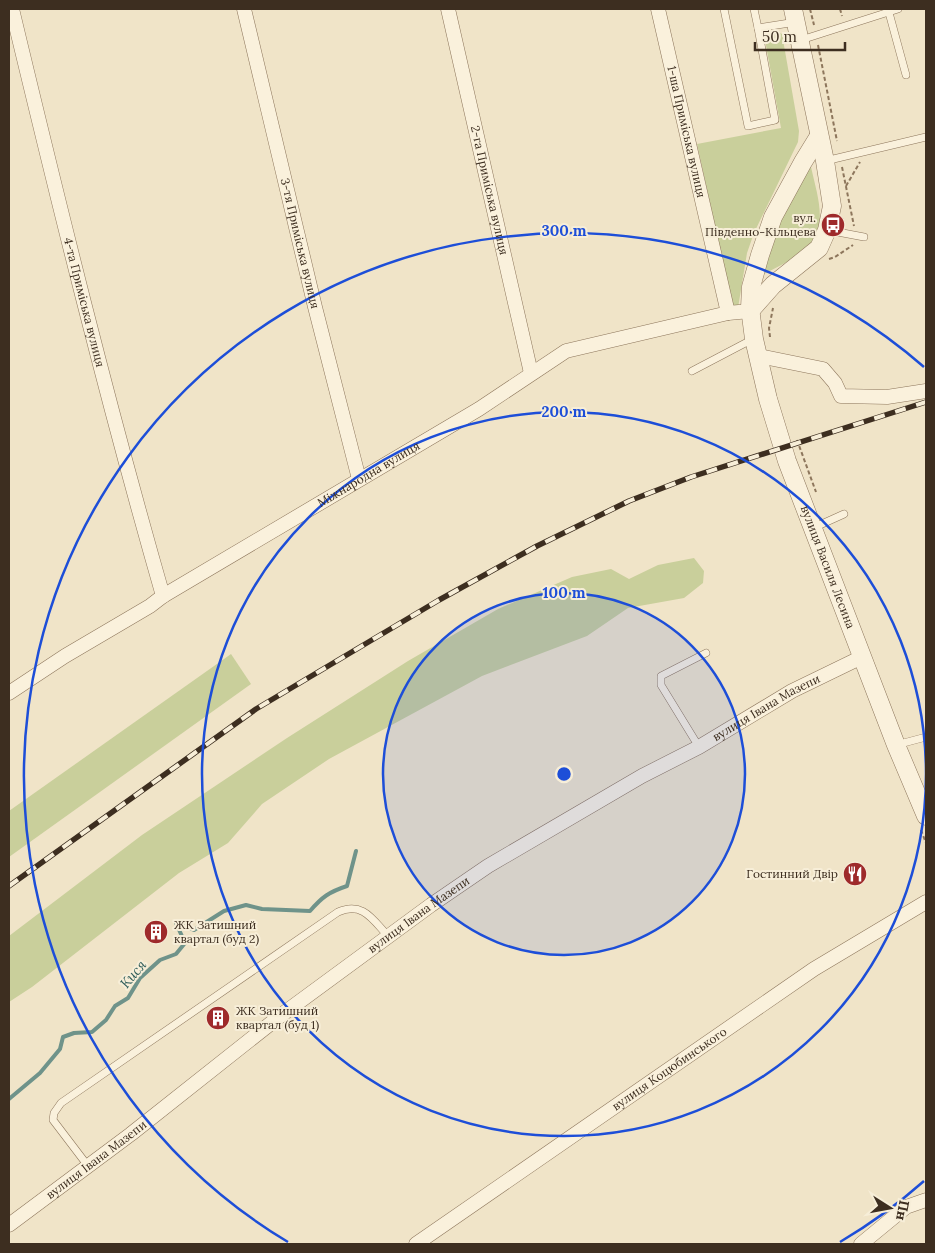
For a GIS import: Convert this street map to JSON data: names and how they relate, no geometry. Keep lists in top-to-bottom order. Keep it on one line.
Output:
{"streets":{"street":["1-ша Приміська вулиця","2-га Приміська вулиця","3-тя Приміська вулиця","4-та Приміська вулиця","Міжнародна вулиця","вулиця Василя Лесина","вулиця Івана Мазепи","вулиця Коцюбинського"]},"crossings":[["1-ша Приміська вулиця","Міжнародна вулиця"],["2-га Приміська вулиця","Міжнародна вулиця"],["3-тя Приміська вулиця","Міжнародна вулиця"],["4-та Приміська вулиця","Міжнародна вулиця"],["Міжнародна вулиця","вулиця Василя Лесина"],["вулиця Василя Лесина","вулиця Івана Мазепи"]],"water":["Кися"],"places":{"bus stop":["вул. Південно-Кільцева"],"restaurant":["Гостинний Двір"],"building":["ЖК Затишний квартал (буд 2)","ЖК Затишний квартал (буд 1)"]},"scale_bar":"50 m","north":"right","rings":["300 m","200 m","100 m"]}
